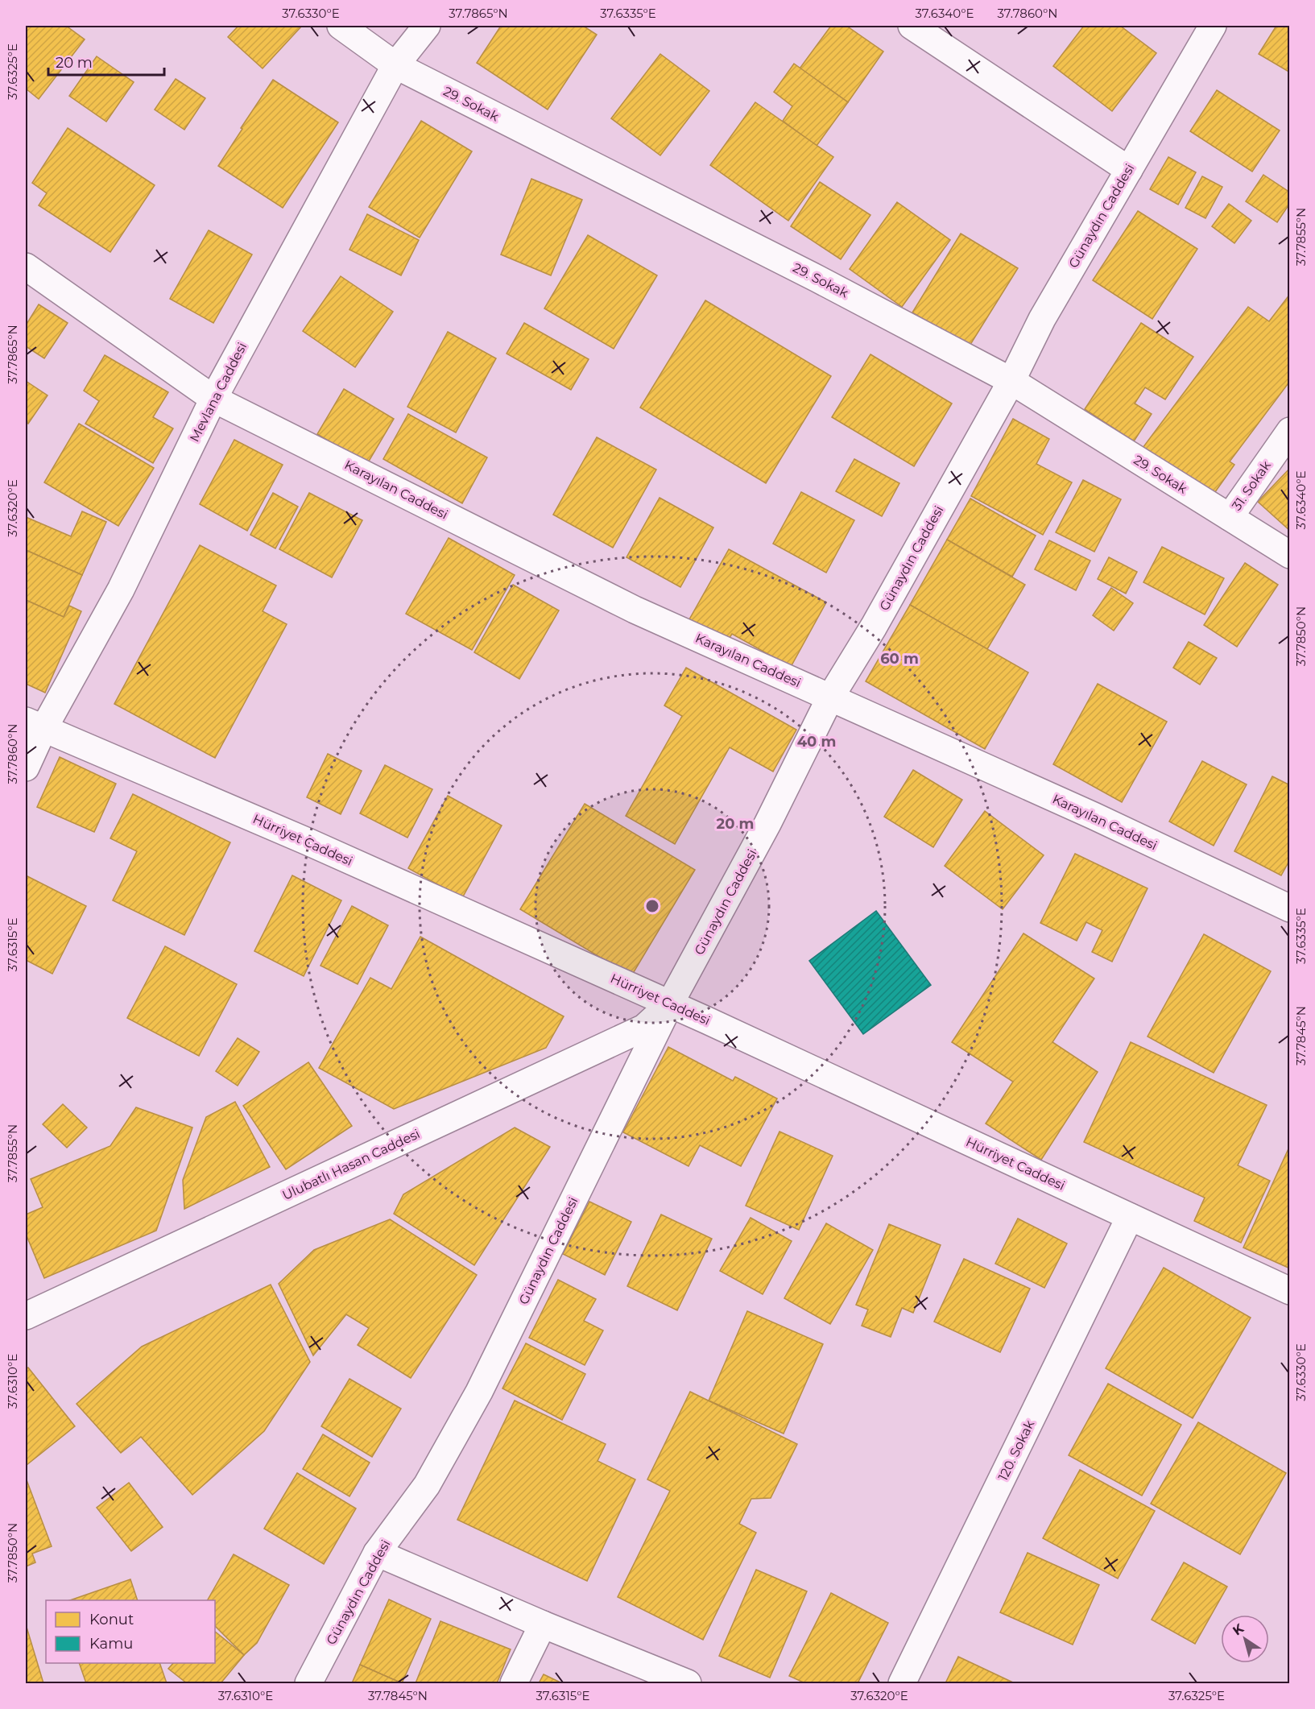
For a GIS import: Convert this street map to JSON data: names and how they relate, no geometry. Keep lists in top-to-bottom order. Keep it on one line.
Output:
{"streets":{"street":["29. Sokak","Günaydın Caddesi","Mevlana Caddesi","31. Sokak","Karayılan Caddesi","Hürriyet Caddesi","Ulubatlı Hasan Caddesi","120. Sokak"]},"crossings":[["29. Sokak","Günaydın Caddesi"],["29. Sokak","Mevlana Caddesi"],["29. Sokak","31. Sokak"],["Günaydın Caddesi","Karayılan Caddesi"],["Günaydın Caddesi","Hürriyet Caddesi"],["Günaydın Caddesi","Ulubatlı Hasan Caddesi"],["Mevlana Caddesi","Karayılan Caddesi"],["Mevlana Caddesi","Hürriyet Caddesi"],["Hürriyet Caddesi","Ulubatlı Hasan Caddesi"],["Hürriyet Caddesi","120. Sokak"]],"legend":["Konut","Kamu"],"scale_bar":"20 m","north":"top left","coordinates":["37.6330°E","37.7865°N","37.6335°E","37.6340°E","37.7860°N","37.6325°E","37.7855°N","37.6320°E","37.7850°N","37.6315°E","37.7845°N","37.6310°E"],"rings":["60 m","40 m","20 m"]}
